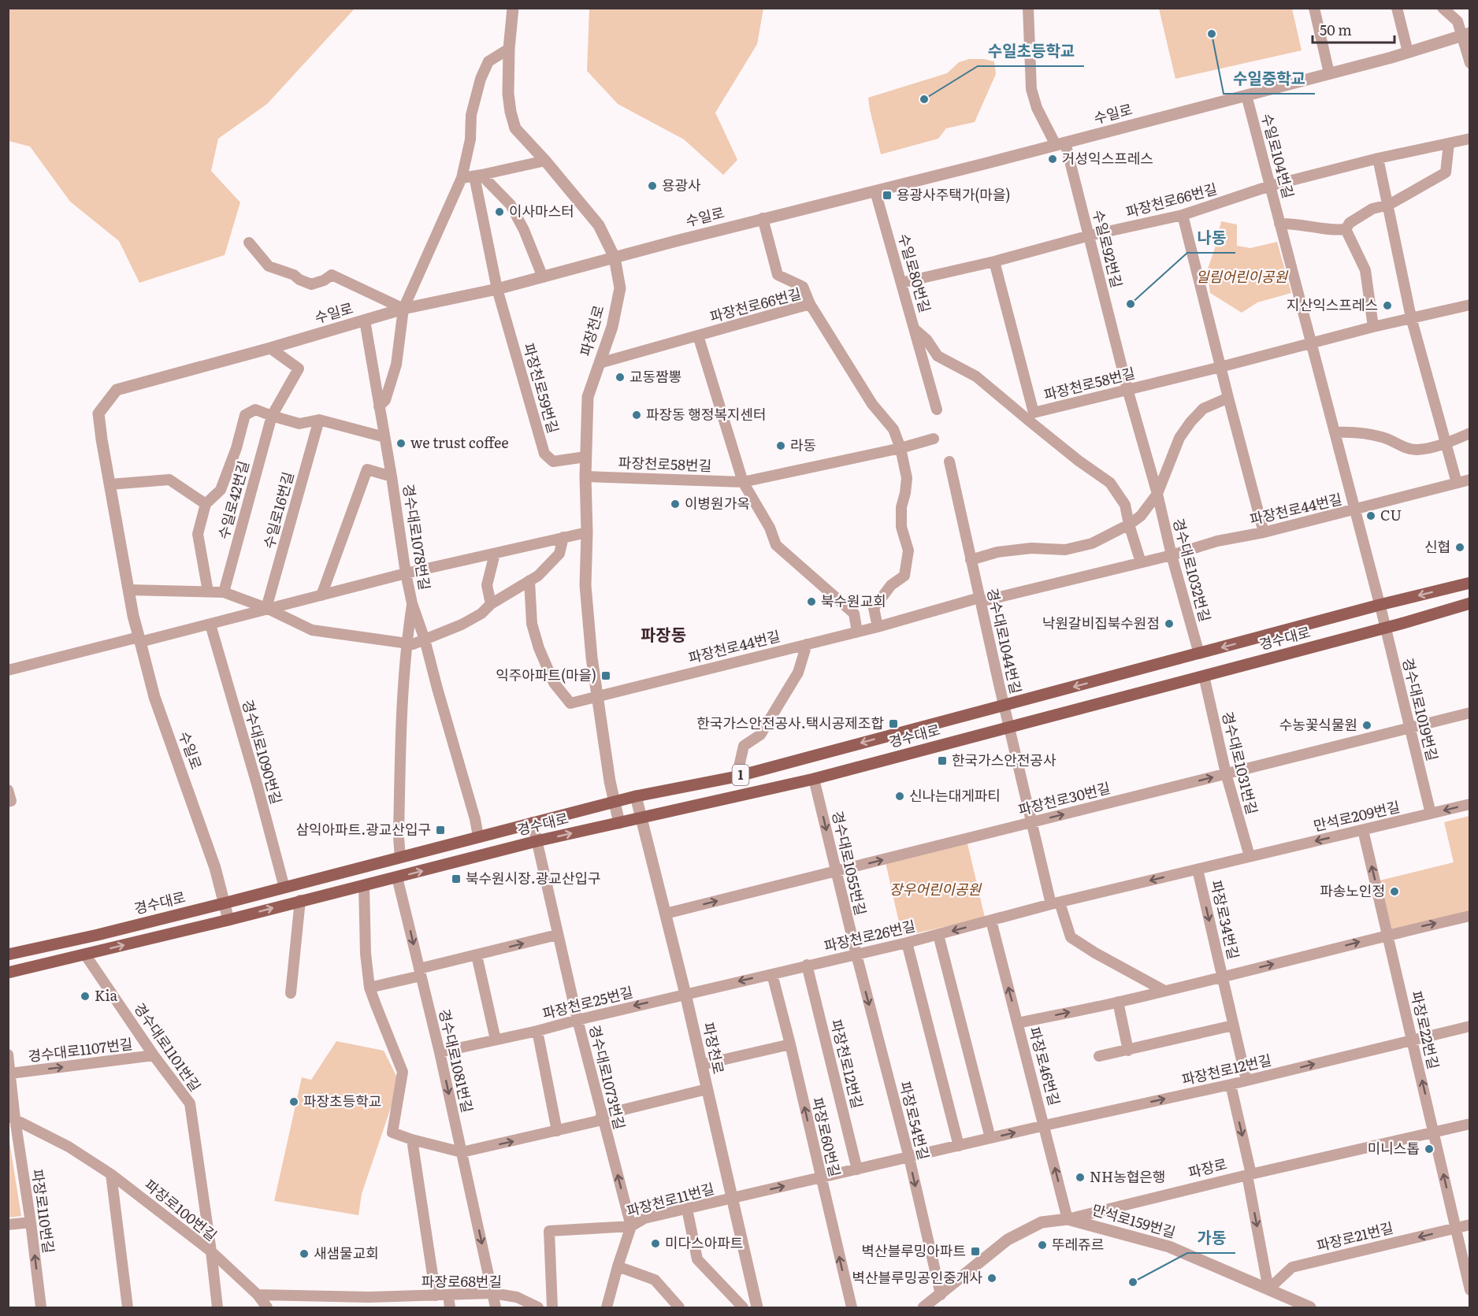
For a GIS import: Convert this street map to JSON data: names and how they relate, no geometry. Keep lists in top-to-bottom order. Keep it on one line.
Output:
{"streets":{"main road":["경수대로","1"],"street":["수일로","수일로104번길","파장천로66번길","수일로92번길","수일로80번길","파장천로","파장천로58번길","파장천로59번길","수일로42번길","파장천로44번길","수일로16번길","경수대로1078번길","경수대로1032번길","경수대로1044번길","경수대로1019번길","경수대로1090번길","경수대로1031번길","파장천로30번길","만석로209번길","경수대로1055번길","파장로34번길","파장천로26번길","파장천로25번길","파장로22번길","경수대로1101번길","경수대로1107번길","경수대로1081번길","파장천로12번길","파장로46번길","경수대로1073번길","파장로54번길","파장로60번길","파장로","파장천로11번길","파장로100번길","파장로110번길","만석로159번길","파장로21번길","파장로68번길"]},"crossings":[["수일로","수일로104번길"],["수일로","수일로92번길"],["수일로","수일로80번길"],["수일로","파장천로"],["수일로","파장천로59번길"],["수일로","수일로42번길"],["수일로","경수대로1078번길"],["수일로","경수대로"],["수일로104번길","파장천로66번길"],["수일로104번길","파장천로58번길"],["수일로104번길","파장천로44번길"],["수일로104번길","경수대로1019번길"],["파장천로66번길","수일로92번길"],["파장천로66번길","수일로80번길"],["파장천로66번길","파장천로"],["파장천로66번길","파장천로58번길"],["수일로92번길","파장천로58번길"],["수일로92번길","경수대로1032번길"],["파장천로","파장천로58번길"],["파장천로","파장천로59번길"],["파장천로","파장천로44번길"],["파장천로","경수대로"],["파장천로","파장천로30번길"],["파장천로","파장천로26번길"],["파장천로","파장천로25번길"],["파장천로","파장천로12번길"],["파장천로","파장천로11번길"],["파장천로58번길","경수대로1032번길"],["파장천로44번길","경수대로1032번길"],["파장천로44번길","경수대로1044번길"],["파장천로44번길","경수대로1019번길"],["경수대로1078번길","경수대로"],["경수대로1032번길","경수대로"],["경수대로","경수대로1044번길"],["경수대로","경수대로1019번길"],["경수대로","경수대로1090번길"],["경수대로","경수대로1031번길"],["경수대로","경수대로1055번길"],["경수대로","경수대로1101번길"],["경수대로","경수대로1081번길"],["경수대로","경수대로1073번길"],["경수대로1044번길","파장천로30번길"],["경수대로1044번길","파장천로26번길"],["경수대로1019번길","파장천로30번길"],["경수대로1019번길","만석로209번길"],["경수대로1031번길","파장천로30번길"],["경수대로1031번길","만석로209번길"],["경수대로1031번길","파장천로26번길"],["파장천로30번길","경수대로1055번길"],["만석로209번길","파장천로26번길"],["만석로209번길","파장로22번길"],["경수대로1055번길","파장천로26번길"],["경수대로1055번길","파장로54번길"],["파장로34번길","파장천로26번길"],["파장로34번길","파장로22번길"],["파장로34번길","파장천로12번길"],["파장로34번길","파장로46번길"],["파장천로26번길","파장천로25번길"],["파장천로26번길","파장천로12번길"],["파장천로26번길","파장로46번길"],["파장천로26번길","파장로54번길"],["파장천로26번길","파장로60번길"],["파장천로25번길","경수대로1081번길"],["파장천로25번길","경수대로1073번길"],["파장로22번길","파장천로12번길"],["파장로22번길","파장로"],["경수대로1101번길","경수대로1107번길"],["경수대로1101번길","파장로100번길"],["경수대로1107번길","파장로100번길"],["경수대로1107번길","파장로110번길"],["경수대로1081번길","파장로68번길"],["파장천로12번길","파장로46번길"],["파장천로12번길","파장로54번길"],["파장천로12번길","파장로60번길"],["파장천로12번길","파장천로11번길"],["파장로46번길","파장로"],["파장로46번길","만석로159번길"],["경수대로1073번길","파장천로11번길"],["파장로54번길","파장로"],["파장로","만석로159번길"],["파장로100번길","파장로110번길"],["만석로159번길","파장로21번길"]],"one_way":["파장천로30번길","만석로209번길","경수대로1055번길","파장천로25번길","파장로22번길","경수대로1107번길","파장천로12번길","파장로60번길","파장로21번길"],"districts":["파장동"],"parks":["일림어린이공원","장우어린이공원"],"places":{"other":["수일중학교","수일초등학교","거성익스프레스","용광사","이사마스터","나동","지산익스프레스","교동짬뽕","파장동 행정복지센터","we trust coffee","라동","이병원가옥","CU","신협","북수원교회","낙원갈비집북수원점","수농꽃식물원","신나는대게파티","파송노인정","Kia","파장초등학교","미니스톱","NH농협은행","미다스아파트","뚜레쥬르","새샘물교회","벽산블루밍공인중개사","가동"],"transit":["용광사주택가(마을)","익주아파트(마을)","한국가스안전공사.택시공제조합","한국가스안전공사","삼익아파트.광교산입구","북수원시장.광교산입구","벽산블루밍아파트"]},"scale_bar":"50 m"}
